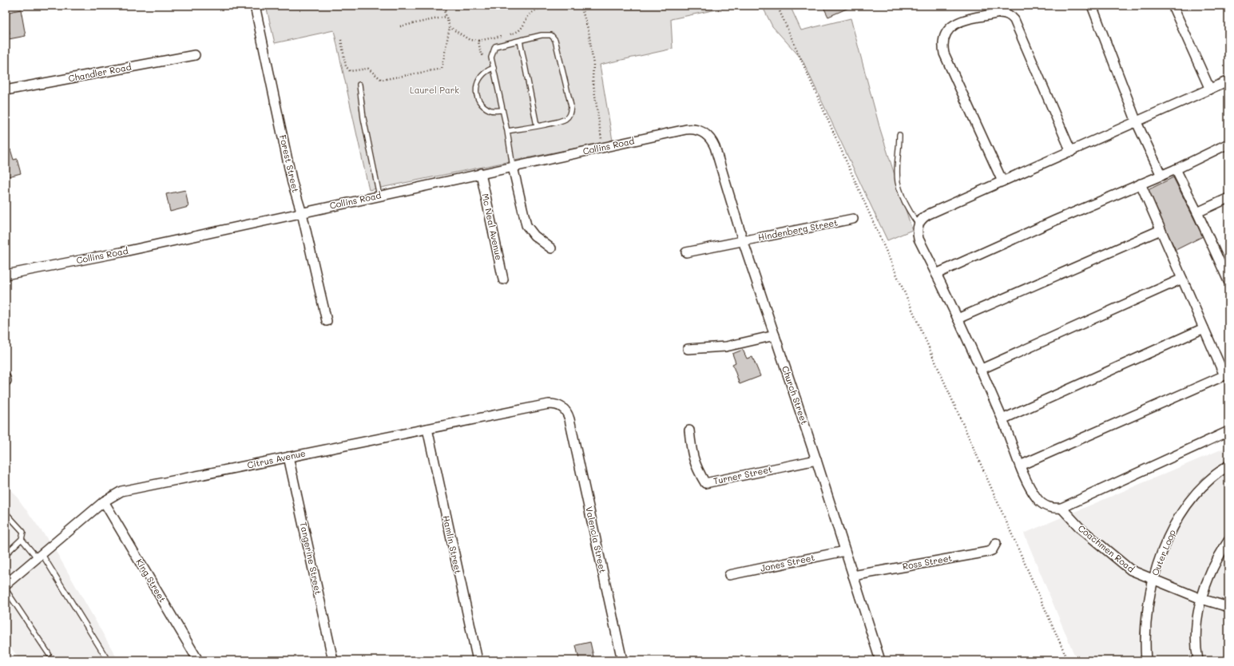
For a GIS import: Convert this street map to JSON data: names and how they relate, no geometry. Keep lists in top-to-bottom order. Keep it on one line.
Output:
{"streets":{"street":["Chandler Road","Collins Road","Forest Street","Mc Neal Avenue","Hindenberg Street","Church Street","Citrus Avenue","Turner Street","Valencia Street","Hamlin Street","Coachmen Road","Outer Loop","Tangerine Street","Ross Street","Jones Street","King Street"]},"crossings":[["Collins Road","Forest Street"],["Collins Road","Mc Neal Avenue"],["Collins Road","Church Street"],["Hindenberg Street","Church Street"],["Church Street","Turner Street"],["Church Street","Ross Street"],["Church Street","Jones Street"],["Citrus Avenue","Valencia Street"],["Citrus Avenue","Hamlin Street"],["Citrus Avenue","Tangerine Street"],["Citrus Avenue","King Street"],["Coachmen Road","Outer Loop"]],"parks":["Laurel Park"]}
